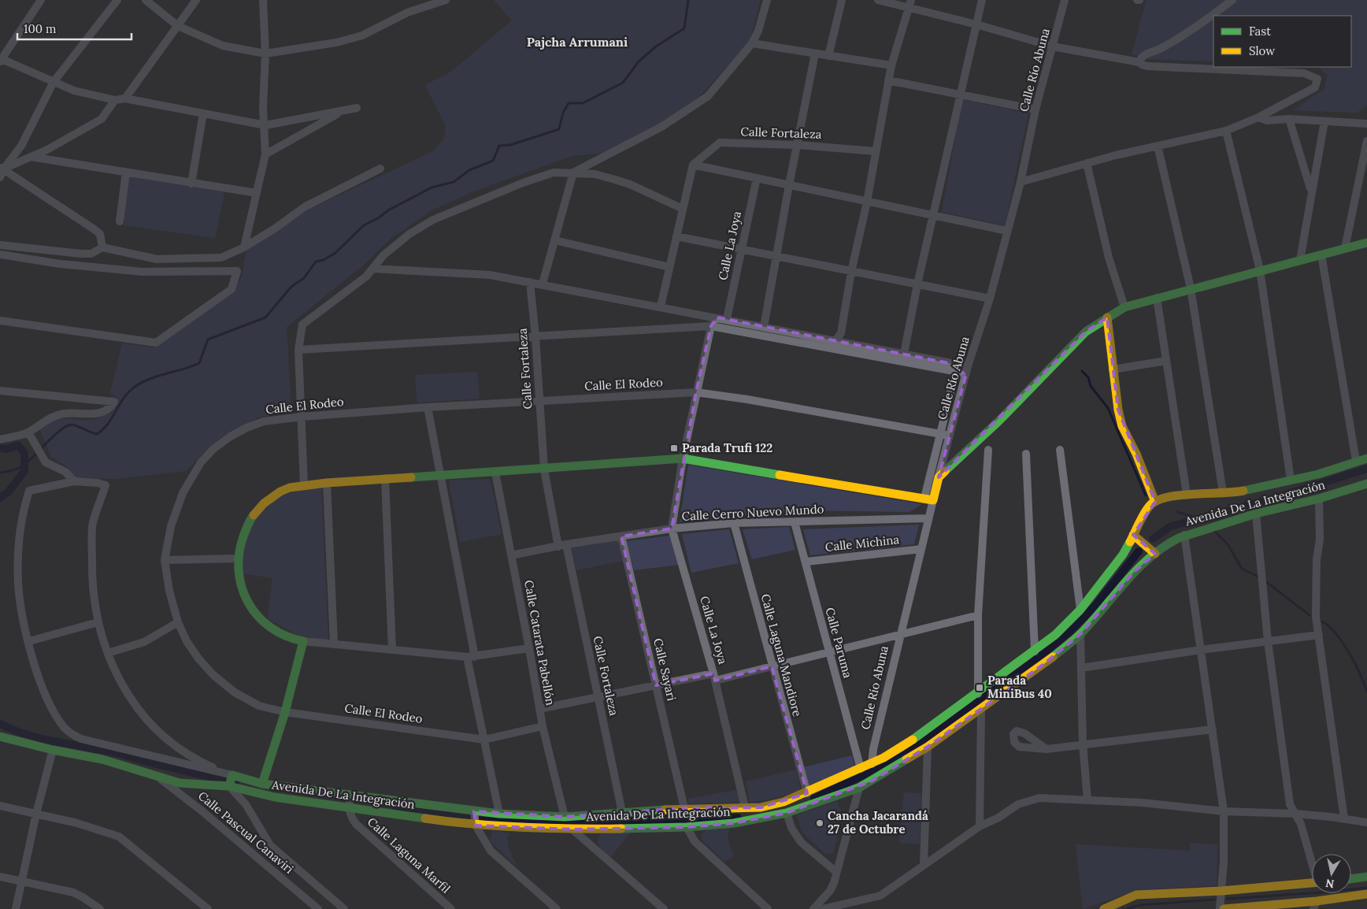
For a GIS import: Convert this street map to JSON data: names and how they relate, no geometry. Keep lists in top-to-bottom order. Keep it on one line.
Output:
{"streets":{"main road":["Calle Río Abuna","Avenida De La Integración"],"street":["Calle Fortaleza","Calle La Joya","Calle El Rodeo","Calle Cerro Nuevo Mundo","Calle Michina","Calle Catarata Pabellón","Calle Paruma","Calle Laguna Mandiore","Calle Sayari","Calle Pascual Canaviri","Calle Laguna Marfil"]},"crossings":[["Calle Río Abuna","Calle El Rodeo"],["Calle Río Abuna","Avenida De La Integración"],["Calle Río Abuna","Calle Cerro Nuevo Mundo"],["Calle Río Abuna","Calle Michina"],["Calle Fortaleza","Calle El Rodeo"],["Calle Fortaleza","Avenida De La Integración"],["Calle Fortaleza","Calle Cerro Nuevo Mundo"],["Calle La Joya","Calle El Rodeo"],["Calle La Joya","Avenida De La Integración"],["Calle La Joya","Calle Cerro Nuevo Mundo"],["Calle El Rodeo","Calle Catarata Pabellón"],["Avenida De La Integración","Calle Catarata Pabellón"],["Avenida De La Integración","Calle Paruma"],["Avenida De La Integración","Calle Laguna Mandiore"],["Avenida De La Integración","Calle Sayari"],["Avenida De La Integración","Calle Pascual Canaviri"],["Avenida De La Integración","Calle Laguna Marfil"],["Calle Cerro Nuevo Mundo","Calle Catarata Pabellón"],["Calle Cerro Nuevo Mundo","Calle Paruma"],["Calle Cerro Nuevo Mundo","Calle Laguna Mandiore"],["Calle Cerro Nuevo Mundo","Calle Sayari"],["Calle Michina","Calle Paruma"]],"districts":["Pajcha Arrumani"],"places":{"transit":["Parada Trufi 122","Parada MiniBus 40"],"other":["Cancha Jacarandá 27 de Octubre"]},"legend":["Fast","Slow"],"scale_bar":"100 m","north":"bottom"}
